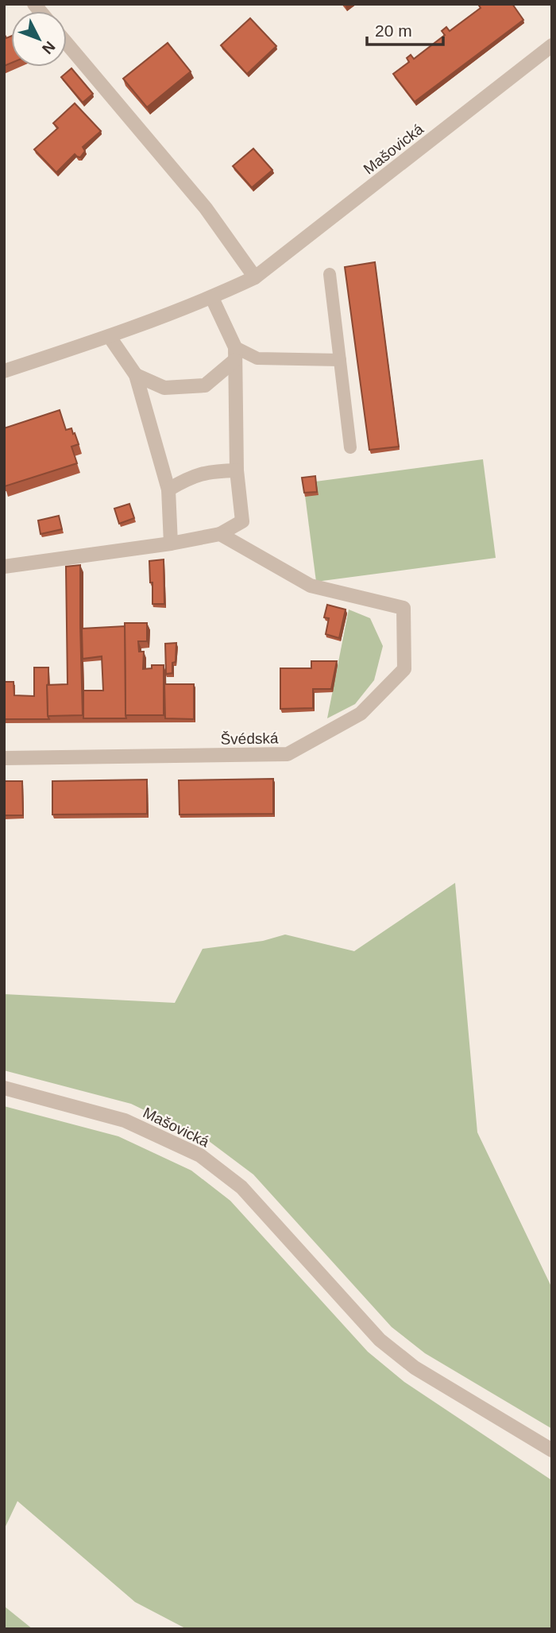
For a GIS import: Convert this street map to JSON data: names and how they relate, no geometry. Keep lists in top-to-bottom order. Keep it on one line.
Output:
{"streets":{"street":["Mašovická","Švédská"]},"scale_bar":"20 m","north":"bottom right"}
